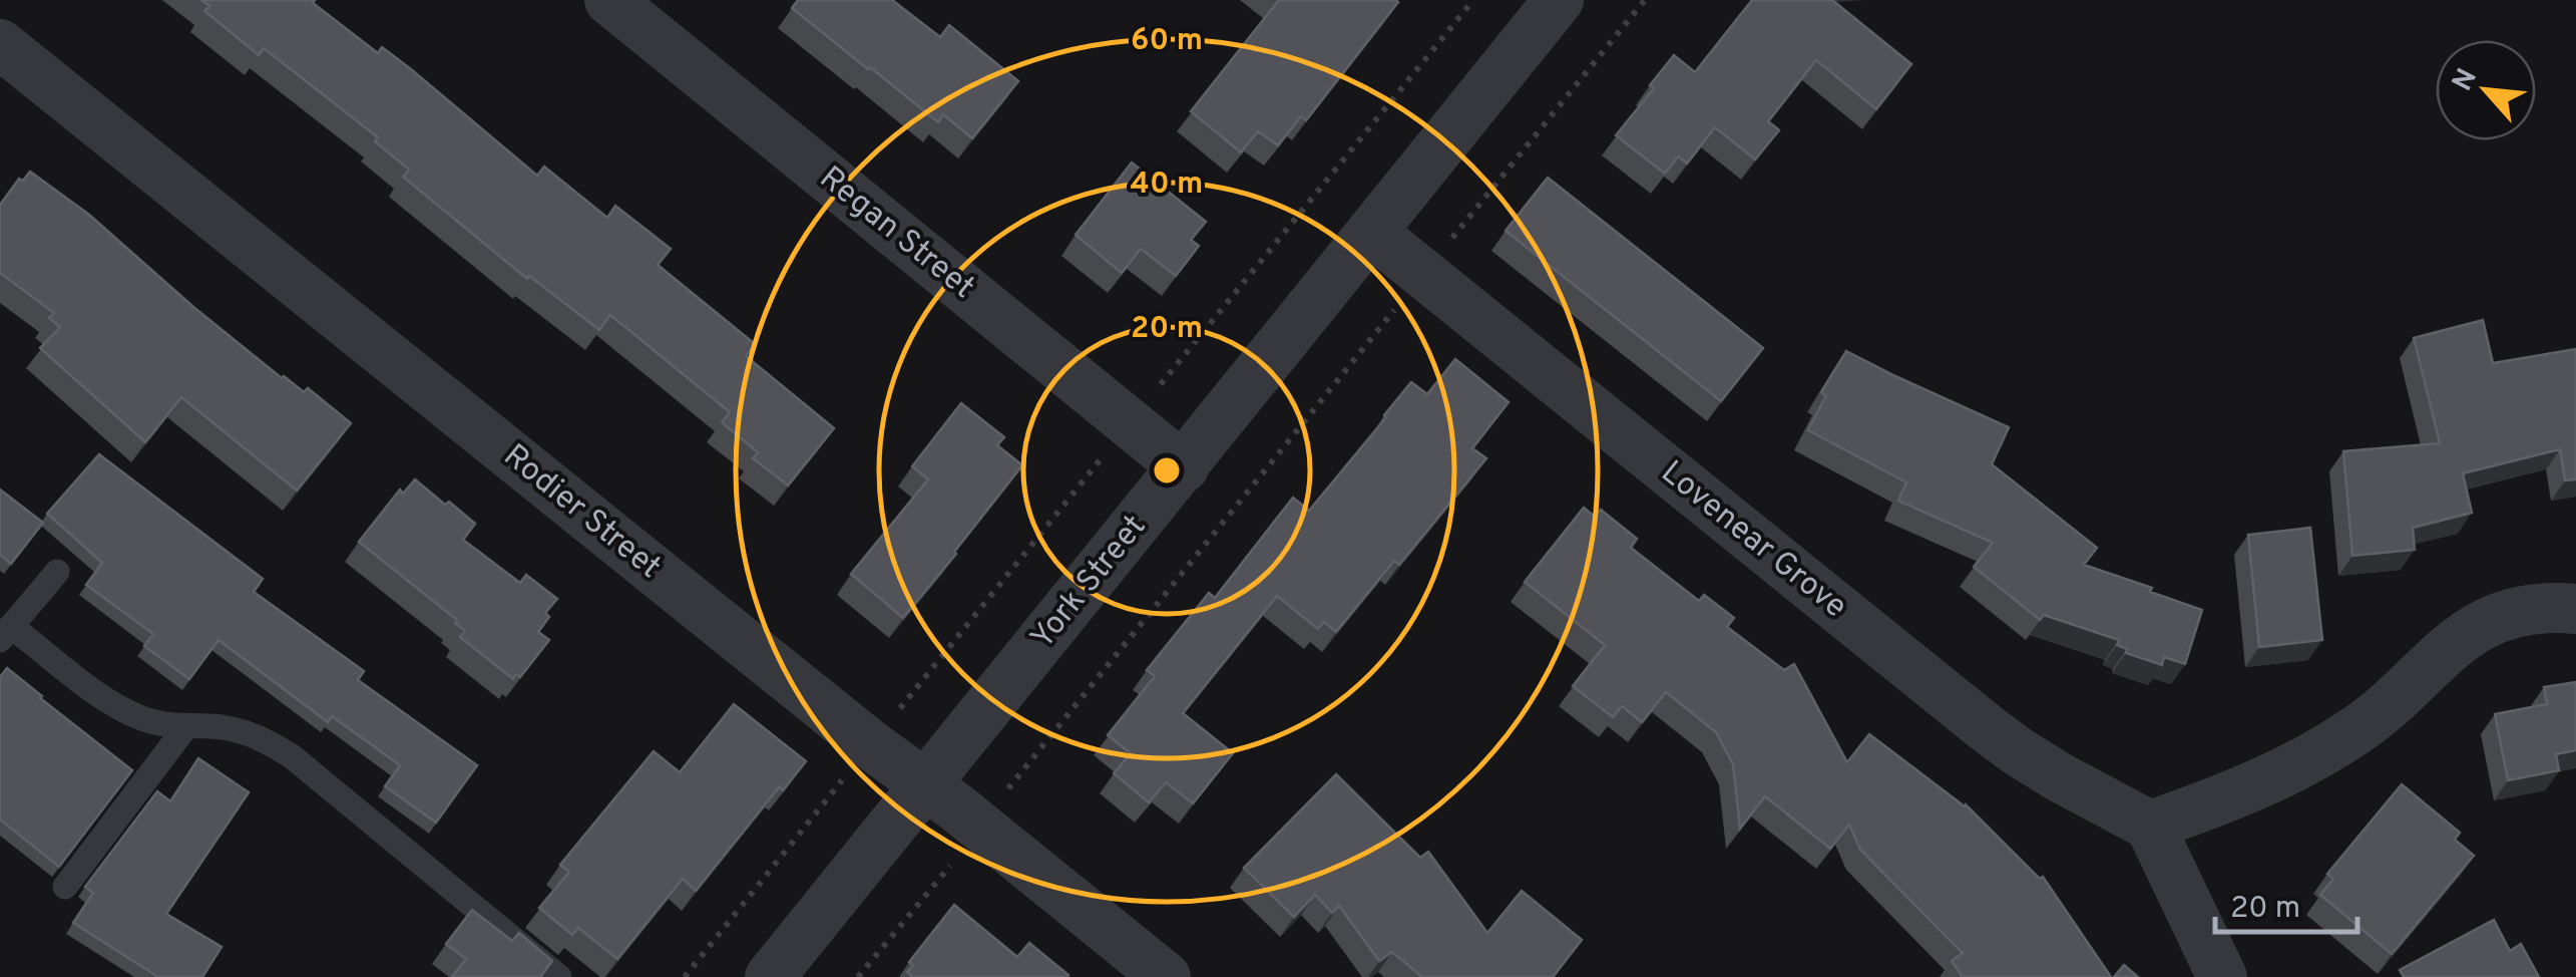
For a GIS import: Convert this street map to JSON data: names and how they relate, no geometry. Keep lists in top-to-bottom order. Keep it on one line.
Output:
{"streets":{"street":["Regan Street","Rodier Street","Lovenear Grove","York Street"]},"crossings":[["Regan Street","York Street"],["Rodier Street","York Street"],["Lovenear Grove","York Street"]],"scale_bar":"20 m","north":"top left","rings":["60 m","40 m","20 m"]}
